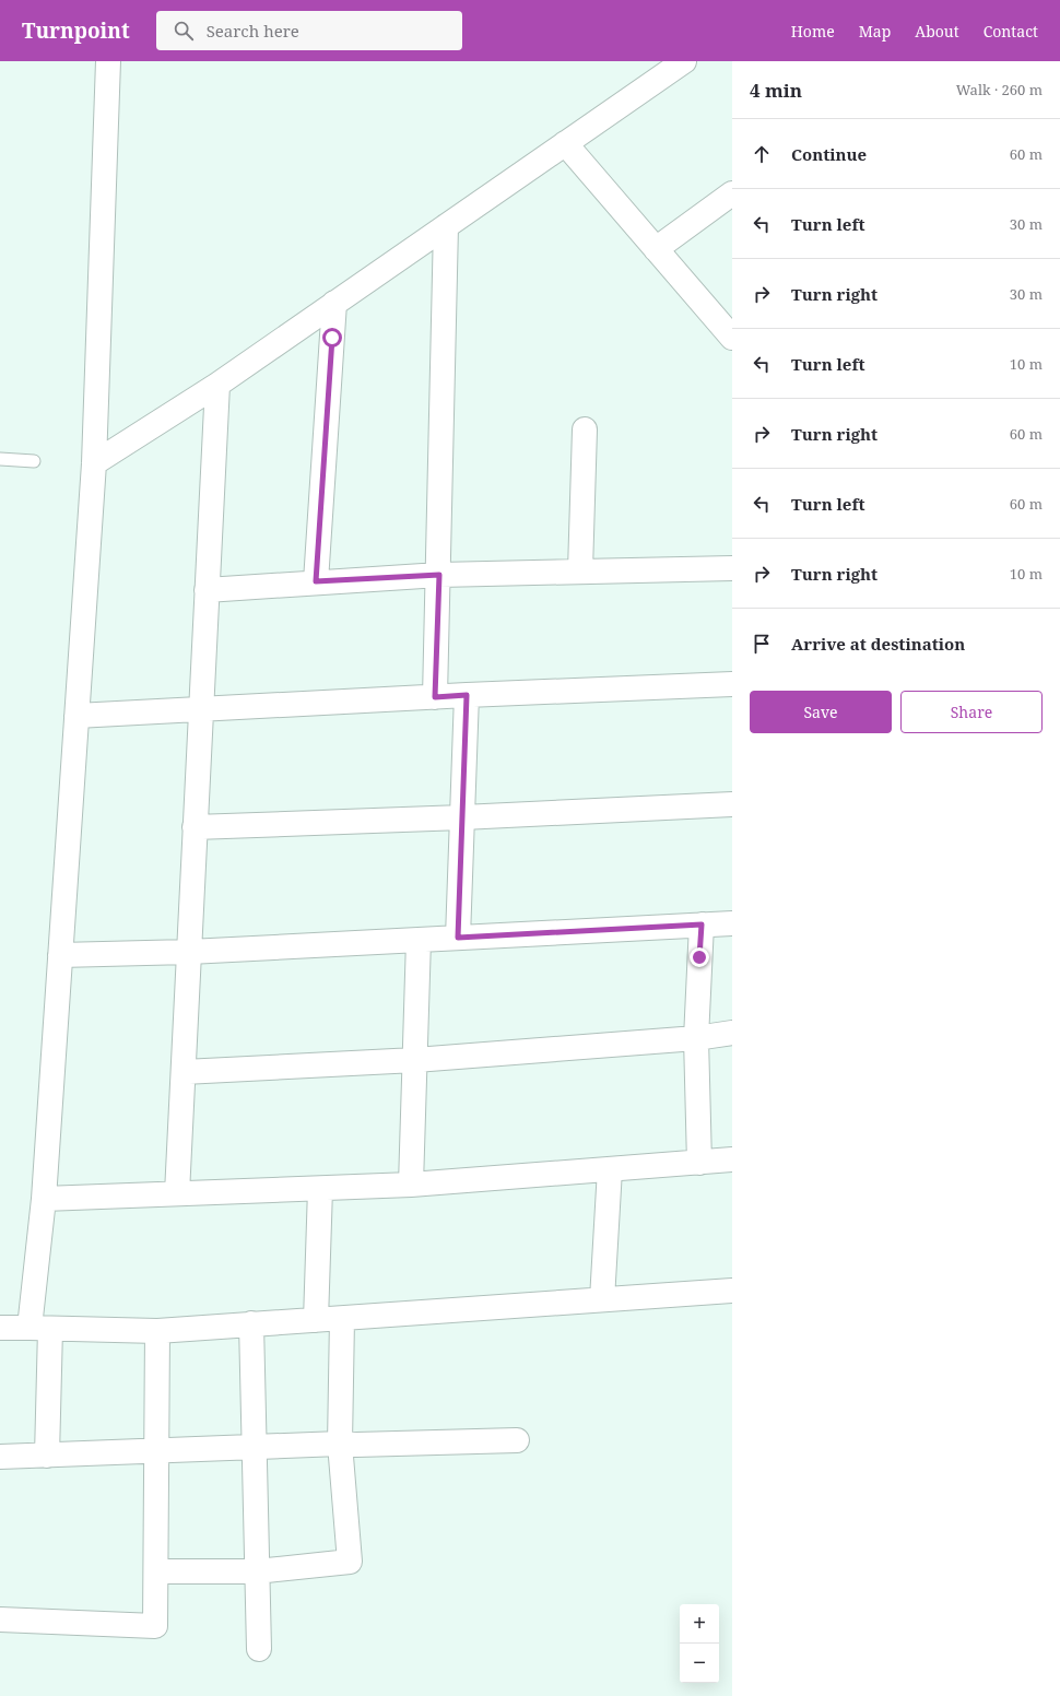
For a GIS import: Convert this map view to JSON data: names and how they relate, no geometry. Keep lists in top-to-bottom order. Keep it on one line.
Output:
{"page":{"header":"Turnpoint","search":"Search here","nav":["Home","Map","About","Contact"],"heading":["4 min","Walk · 260 m"],"list":[["Continue","60 m"],["Turn left","30 m"],["Turn right","30 m"],["Turn left","10 m"],["Turn right","60 m"],["Turn left","60 m"],["Turn right","10 m"],"Arrive at destination"],"buttons":["Save","Share"],"map_buttons":["+","−"]}}
